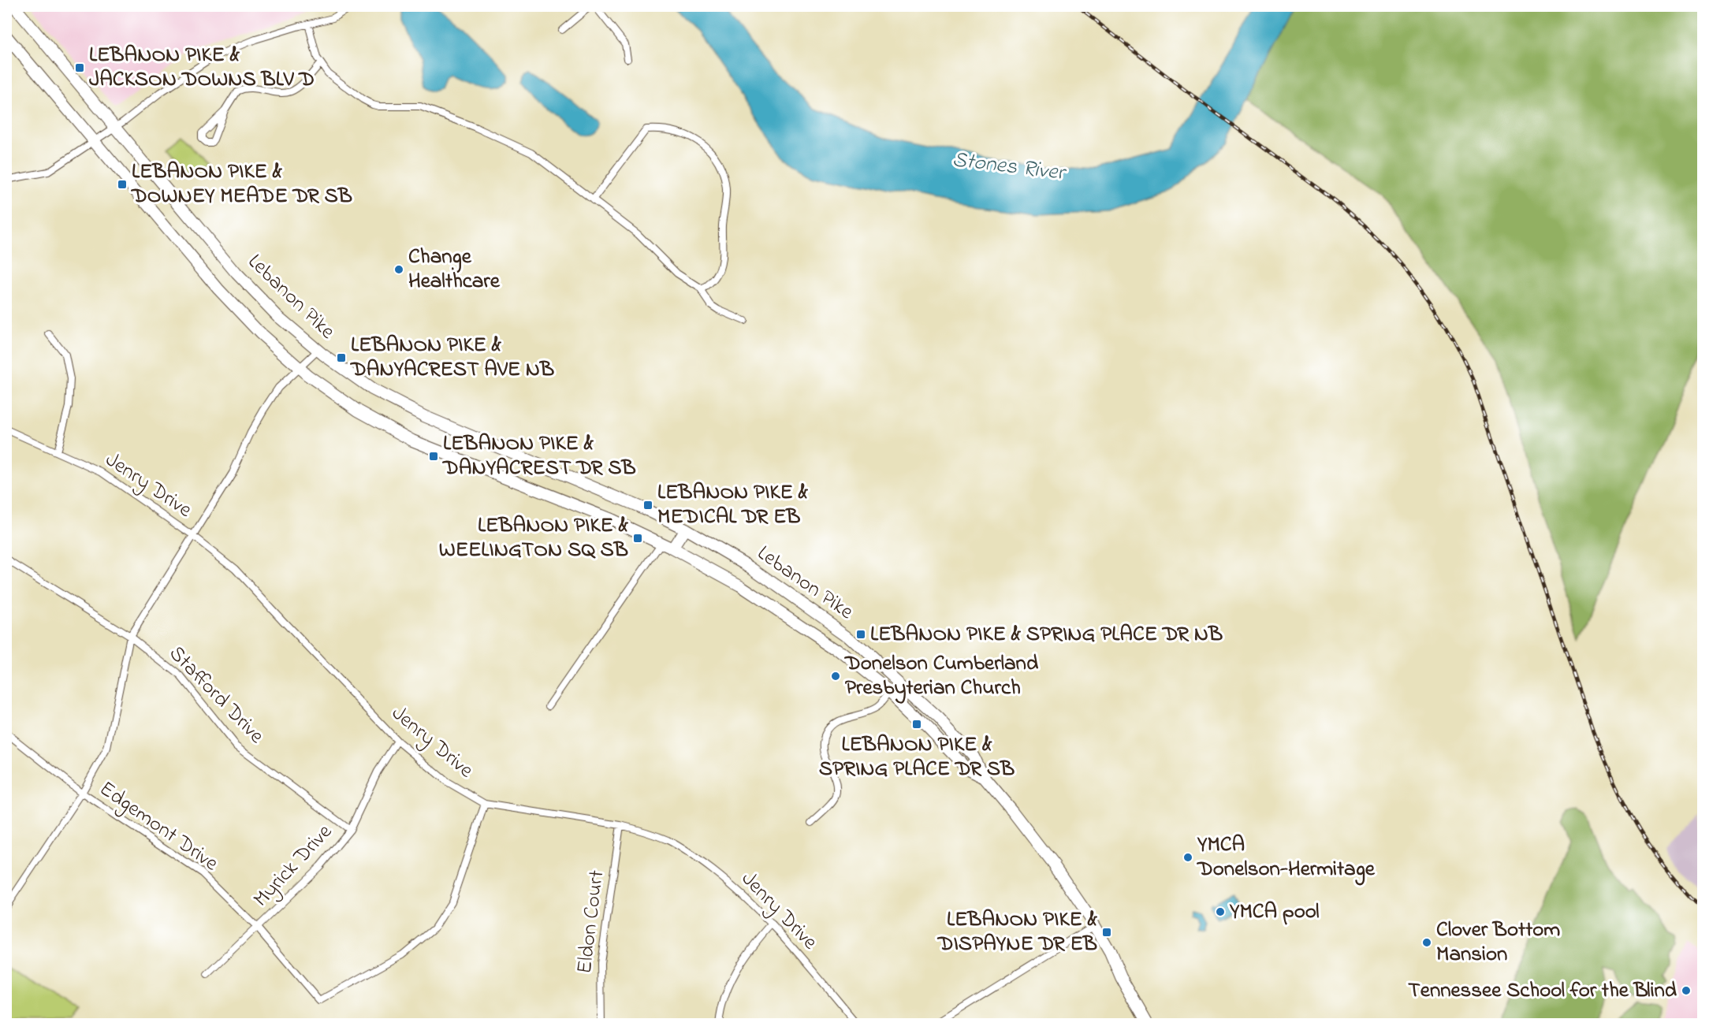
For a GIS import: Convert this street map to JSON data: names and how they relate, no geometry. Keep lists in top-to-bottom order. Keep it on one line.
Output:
{"streets":{"main road":["Lebanon Pike"],"street":["Jenry Drive","Stafford Drive","Edgemont Drive","Myrick Drive","Eldon Court"]},"crossings":[["Jenry Drive","Edgemont Drive"],["Jenry Drive","Myrick Drive"],["Jenry Drive","Eldon Court"],["Stafford Drive","Myrick Drive"],["Edgemont Drive","Myrick Drive"]],"water":["Stones River"],"places":{"transit":["LEBANON PIKE & JACKSON DOWNS BLV D","LEBANON PIKE & DOWNEY MEADE DR SB","LEBANON PIKE & DANYACREST AVE NB","LEBANON PIKE & DANYACREST DR SB","LEBANON PIKE & MEDICAL DR EB","LEBANON PIKE & WEELINGTON SQ SB","LEBANON PIKE & SPRING PLACE DR NB","LEBANON PIKE & SPRING PLACE DR SB","LEBANON PIKE & DISPAYNE DR EB"],"other":["Change Healthcare","Donelson Cumberland Presbyterian Church","YMCA Donelson-Hermitage","YMCA pool","Clover Bottom Mansion","Tennessee School for the Blind"]}}
